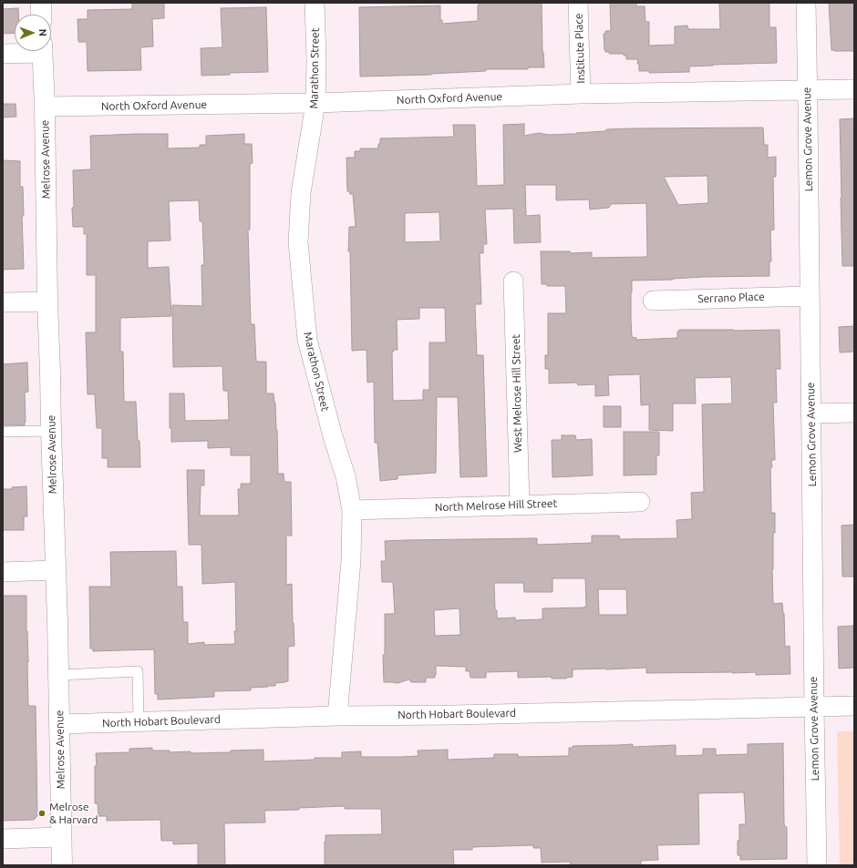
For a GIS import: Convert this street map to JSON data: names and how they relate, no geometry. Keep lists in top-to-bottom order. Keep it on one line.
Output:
{"streets":{"main road":["Melrose Avenue"],"street":["Institute Place","Marathon Street","North Oxford Avenue","Lemon Grove Avenue","Serrano Place","West Melrose Hill Street","North Melrose Hill Street","North Hobart Boulevard"]},"crossings":[["Institute Place","North Oxford Avenue"],["Marathon Street","North Oxford Avenue"],["Marathon Street","North Melrose Hill Street"],["Marathon Street","North Hobart Boulevard"],["North Oxford Avenue","Lemon Grove Avenue"],["North Oxford Avenue","Melrose Avenue"],["Lemon Grove Avenue","Serrano Place"],["Lemon Grove Avenue","North Hobart Boulevard"],["Melrose Avenue","North Hobart Boulevard"],["West Melrose Hill Street","North Melrose Hill Street"]],"places":["Melrose & Harvard"],"north":"right"}
